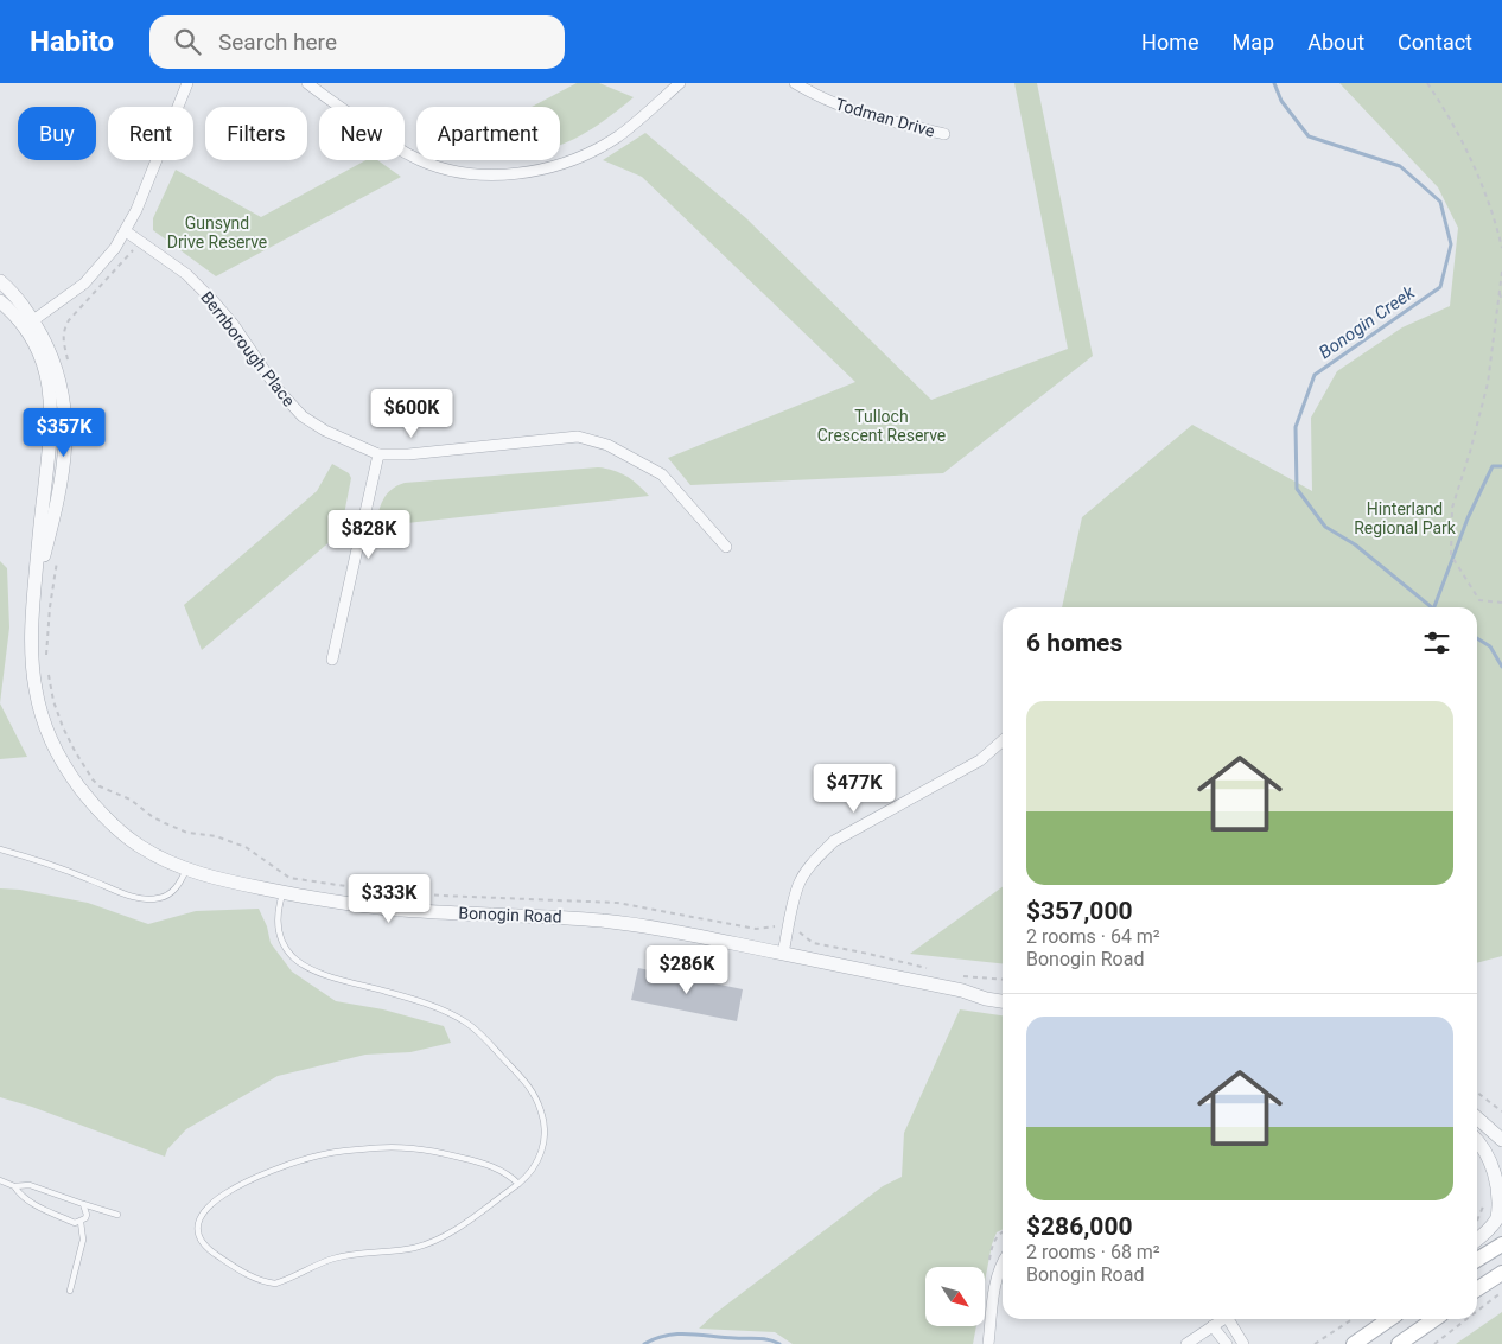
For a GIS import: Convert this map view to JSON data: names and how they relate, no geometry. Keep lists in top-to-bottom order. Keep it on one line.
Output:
{"streets":{"street":["Todman Drive","Bernborough Place","Bonogin Road"]},"water":["Bonogin Creek"],"parks":["Gunsynd Drive Reserve","Tulloch Crescent Reserve","Hinterland Regional Park"],"north":"bottom right","page":{"header":"Habito","search":"Search here","nav":["Home","Map","About","Contact"],"chip":["Buy","Rent","Filters","New","Apartment"],"price":["$600K","$357K","$828K","$477K","$333K","$286K"],"heading":"6 homes","list":[{"name":"$357,000","note":"2 rooms · 64 m² · Bonogin Road"},{"name":"$286,000","note":"2 rooms · 68 m² · Bonogin Road"}]}}
